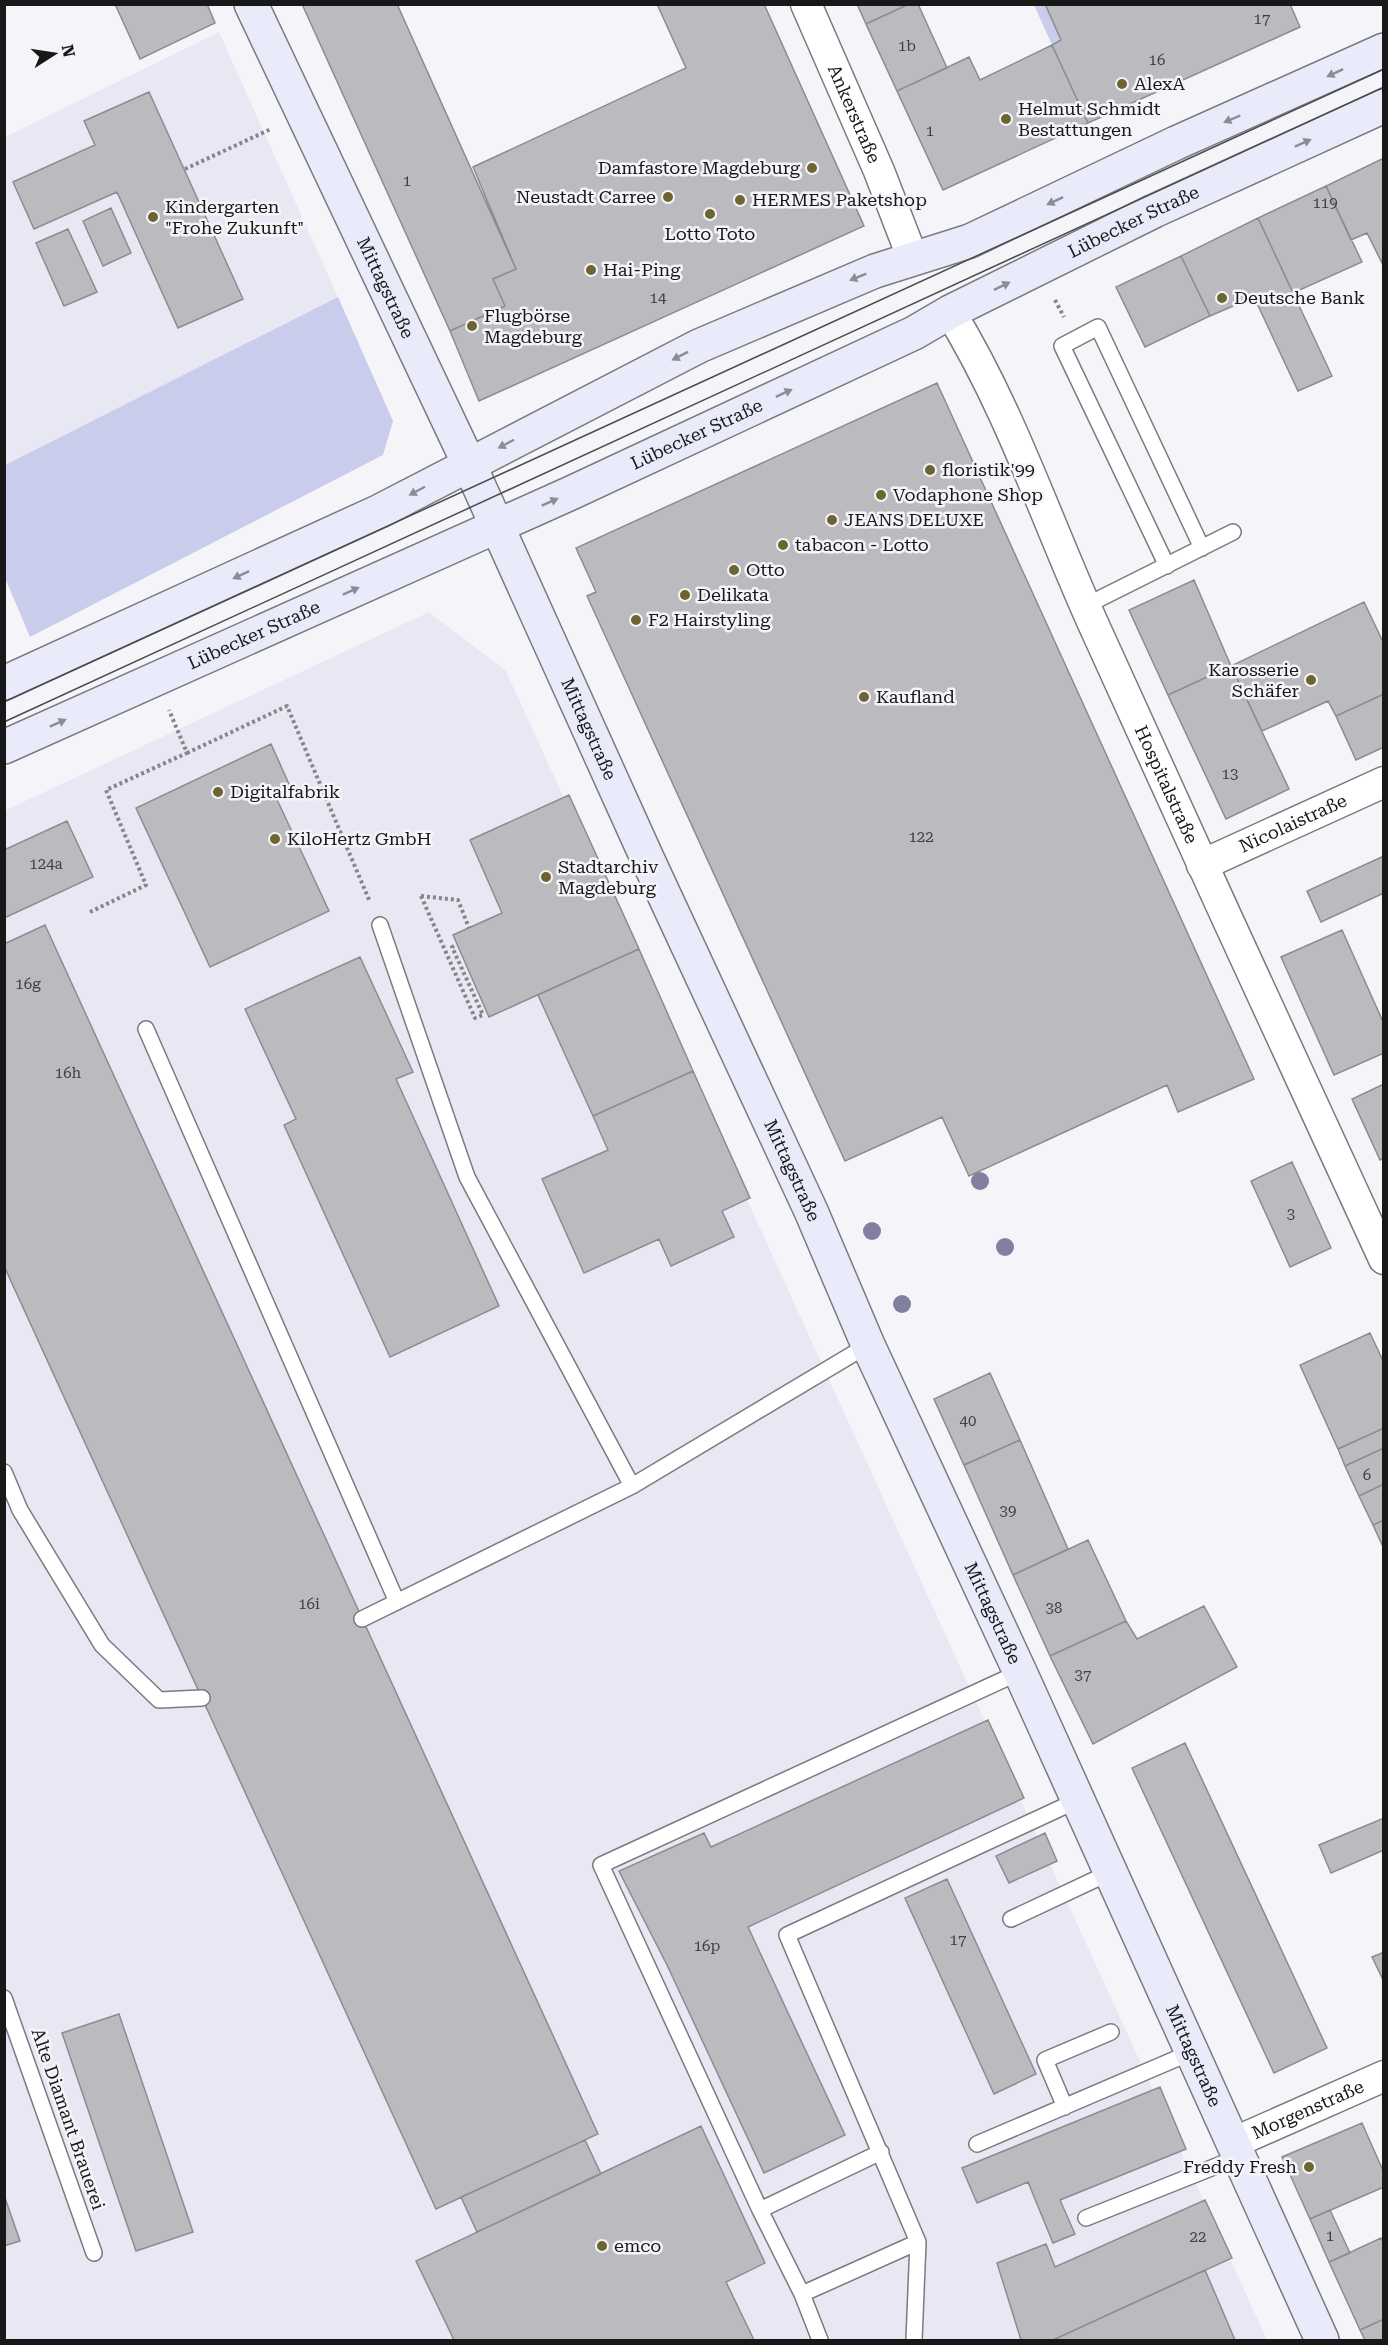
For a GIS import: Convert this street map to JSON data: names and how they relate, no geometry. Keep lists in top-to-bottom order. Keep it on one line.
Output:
{"streets":{"main road":["Lübecker Straße","Mittagstraße"],"street":["Ankerstraße","Hospitalstraße","Nicolaistraße","Morgenstraße"],"lane":["Alte Diamant Brauerei"]},"crossings":[["Lübecker Straße","Mittagstraße"],["Lübecker Straße","Hospitalstraße"],["Mittagstraße","Morgenstraße"],["Hospitalstraße","Nicolaistraße"]],"places":["AlexA","Helmut Schmidt Bestattungen","Damfastore Magdeburg","Neustadt Carree","HERMES Paketshop","Lotto Toto","Kindergarten \"Frohe Zukunft\"","Hai-Ping","Deutsche Bank","Flugbörse Magdeburg","floristik'99","Vodaphone Shop","JEANS DELUXE","tabacon - Lotto","Otto","Delikata","F2 Hairstyling","Karosserie Schäfer","Kaufland","Digitalfabrik","KiloHertz GmbH","Stadtarchiv Magdeburg","Freddy Fresh","emco"],"house_numbers":["17","1b","16","1","1","119","14","13","122","124a","16g","16h","3","40","6","39","16i","38","37","17","16p","1","22"],"north":"right"}
